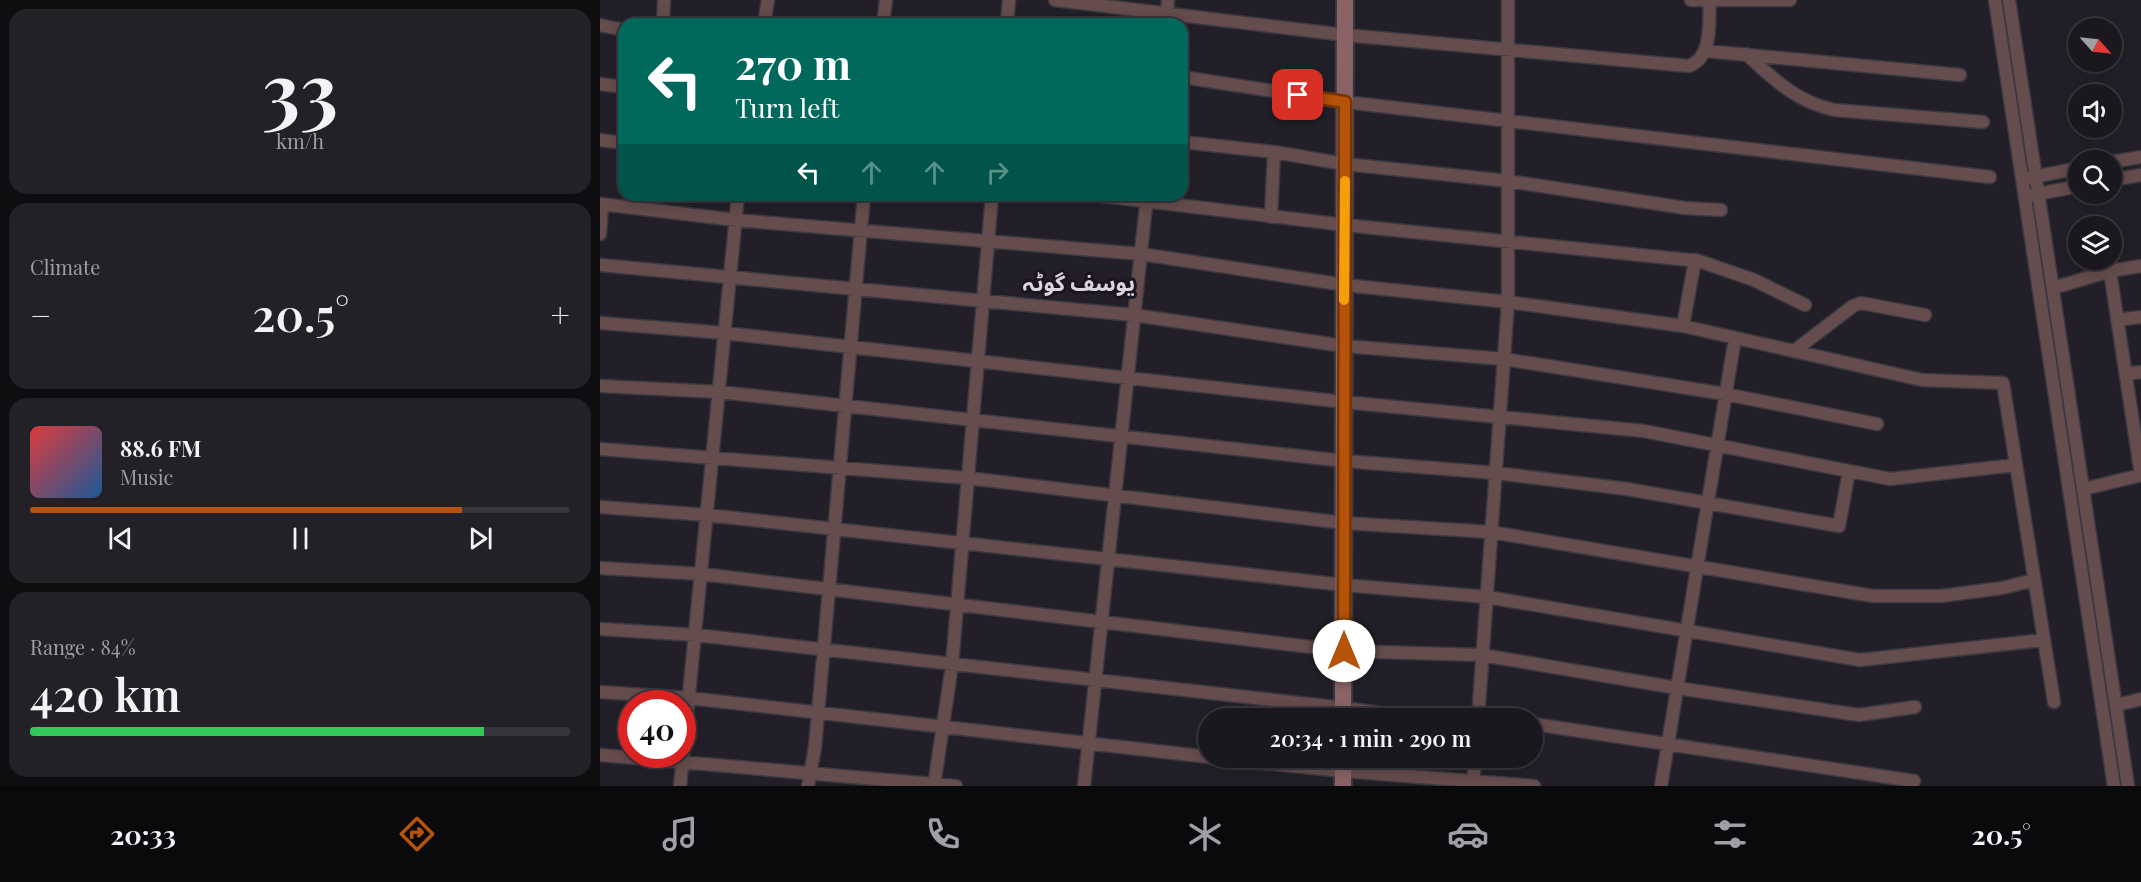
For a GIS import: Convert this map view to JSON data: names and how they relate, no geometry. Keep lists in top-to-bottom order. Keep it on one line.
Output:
{"districts":["یوسف گوٹہ"],"north":"bottom right","page":{"tile":[["33","km/h"],"Climate",["Range · 84%","420 km"]],"turn":["270 m","Turn left"],"heat":["−","20.5°","+"],"song":["88.6 FM","Music"],"limit":"40","trip":"20:34 · 1 min · 290 m","tabs":["20:33","20.5°"]}}
